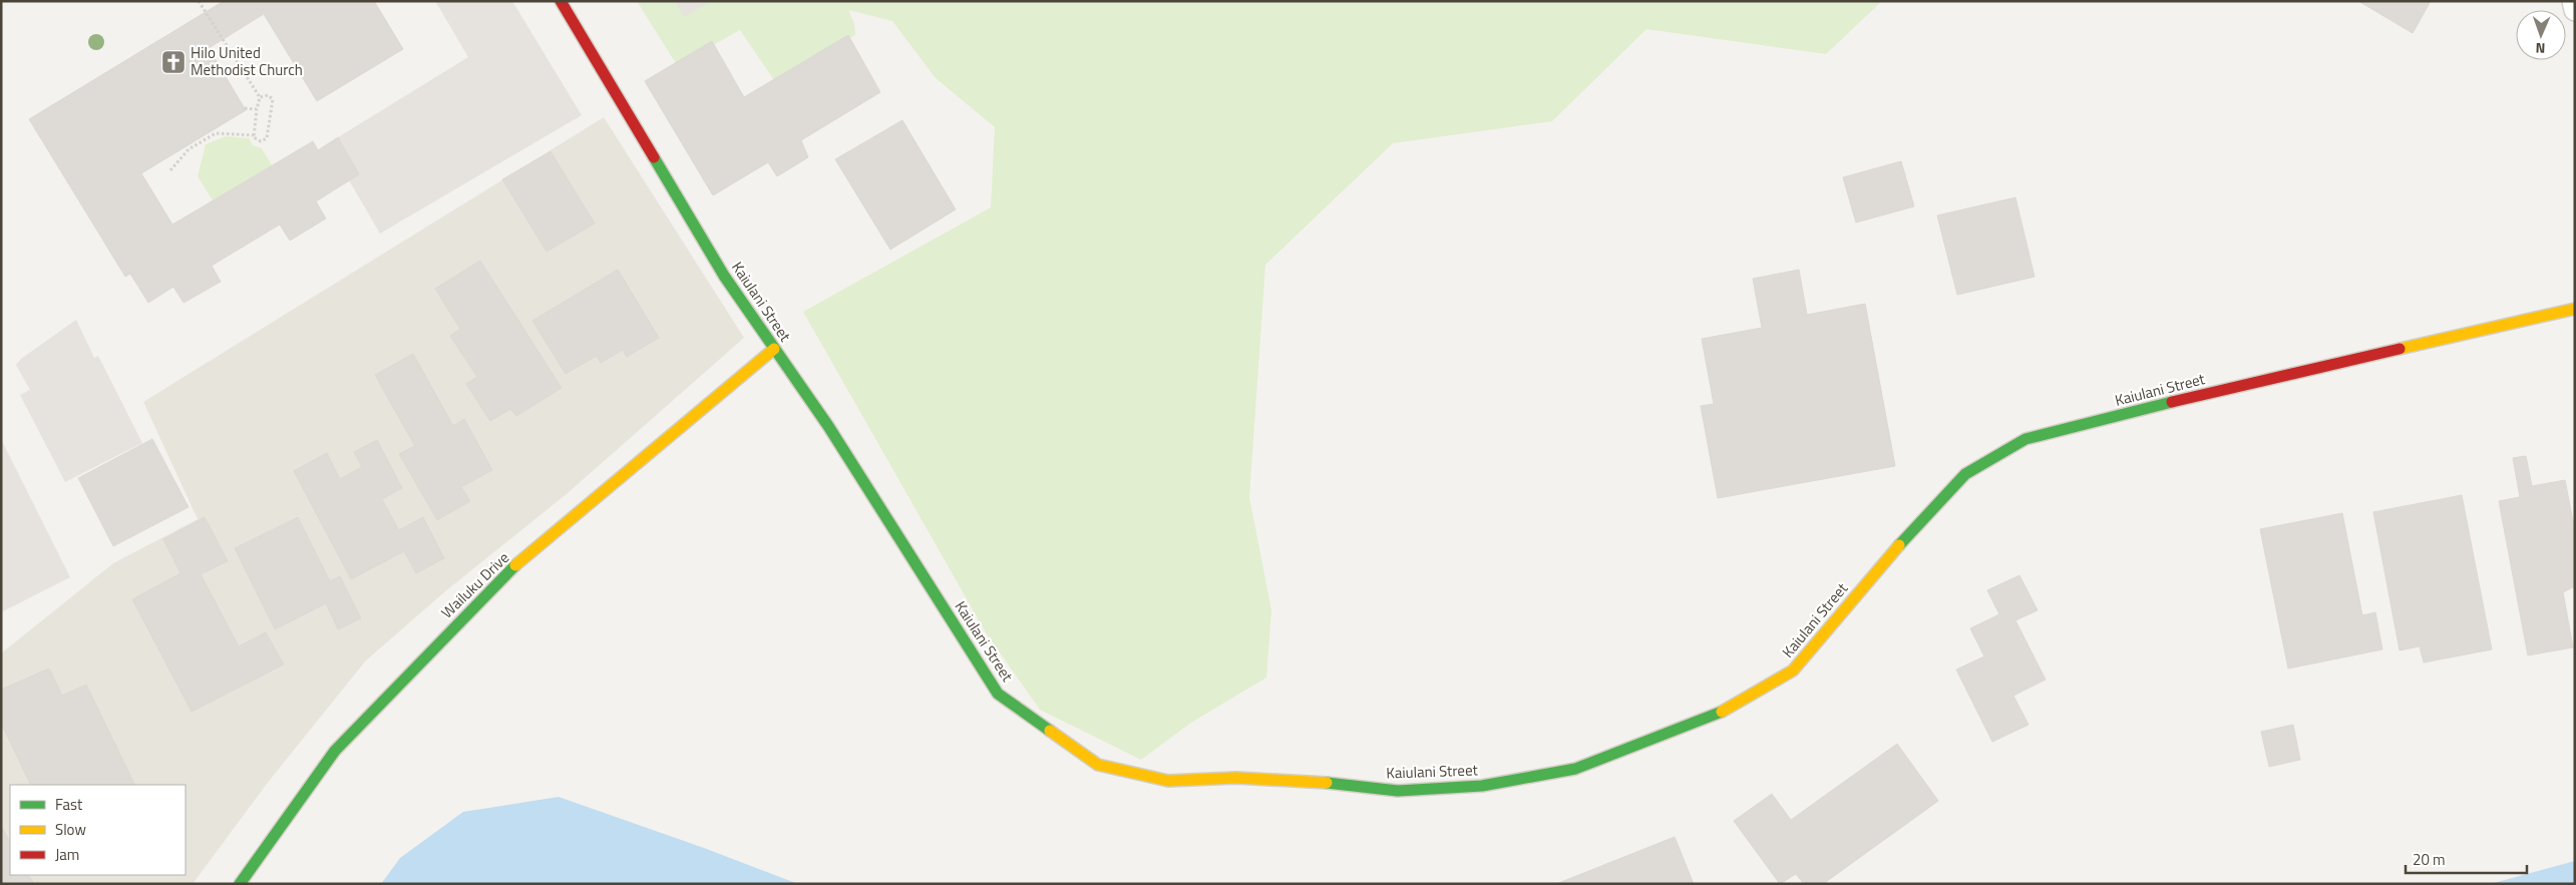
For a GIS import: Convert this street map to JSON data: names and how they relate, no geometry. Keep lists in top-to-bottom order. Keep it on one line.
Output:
{"streets":{"street":["Kaiulani Street","Wailuku Drive"]},"crossings":[["Kaiulani Street","Wailuku Drive"]],"places":{"church":["Hilo United Methodist Church"]},"legend":["Fast","Slow","Jam"],"scale_bar":"20 m","north":"bottom"}
